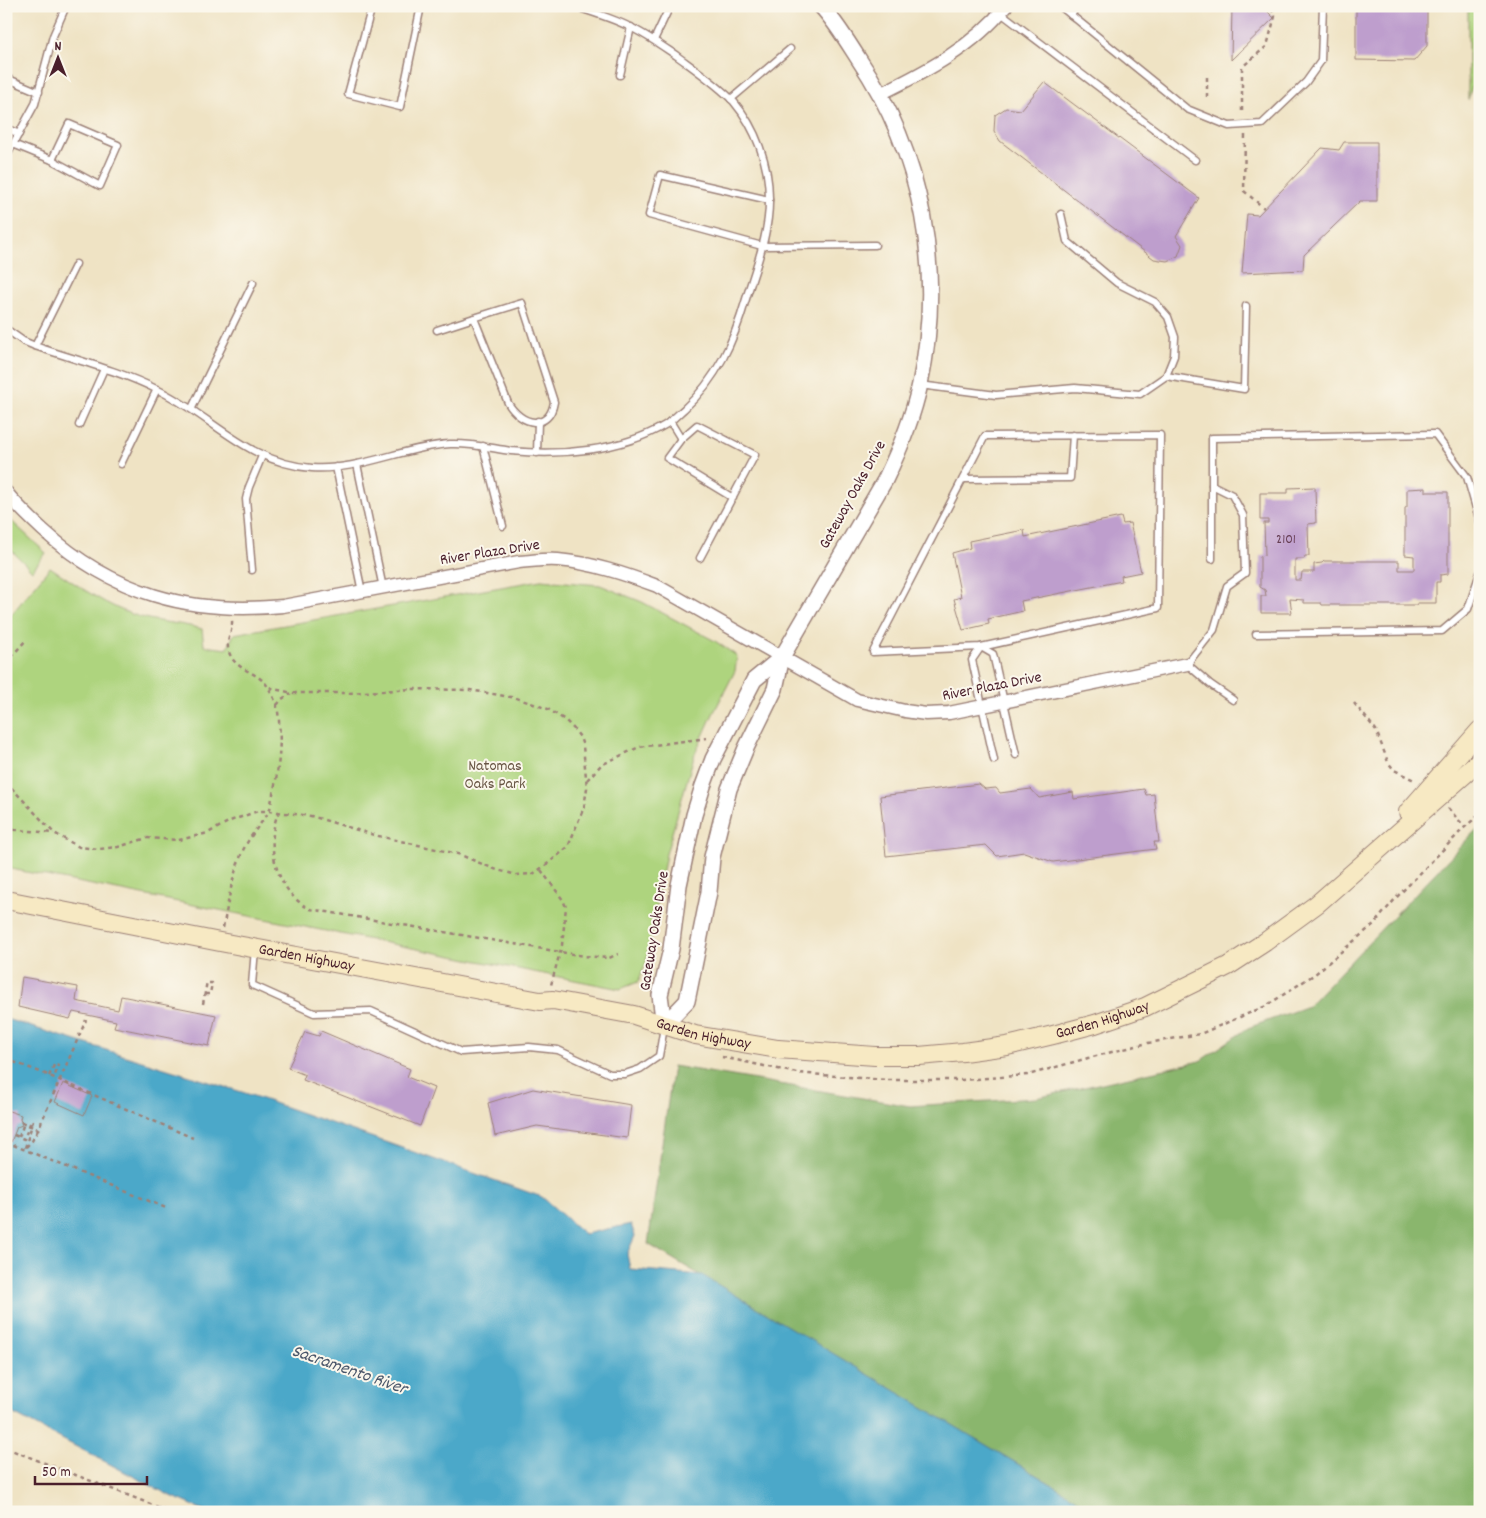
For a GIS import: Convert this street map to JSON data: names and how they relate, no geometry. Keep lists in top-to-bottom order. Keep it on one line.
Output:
{"streets":{"main road":["Garden Highway"],"street":["Gateway Oaks Drive","River Plaza Drive"]},"crossings":[["Gateway Oaks Drive","River Plaza Drive"],["Gateway Oaks Drive","Garden Highway"]],"water":["Sacramento River"],"parks":["Natomas Oaks Park"],"house_numbers":["2101"],"scale_bar":"50 m","north":"top"}
